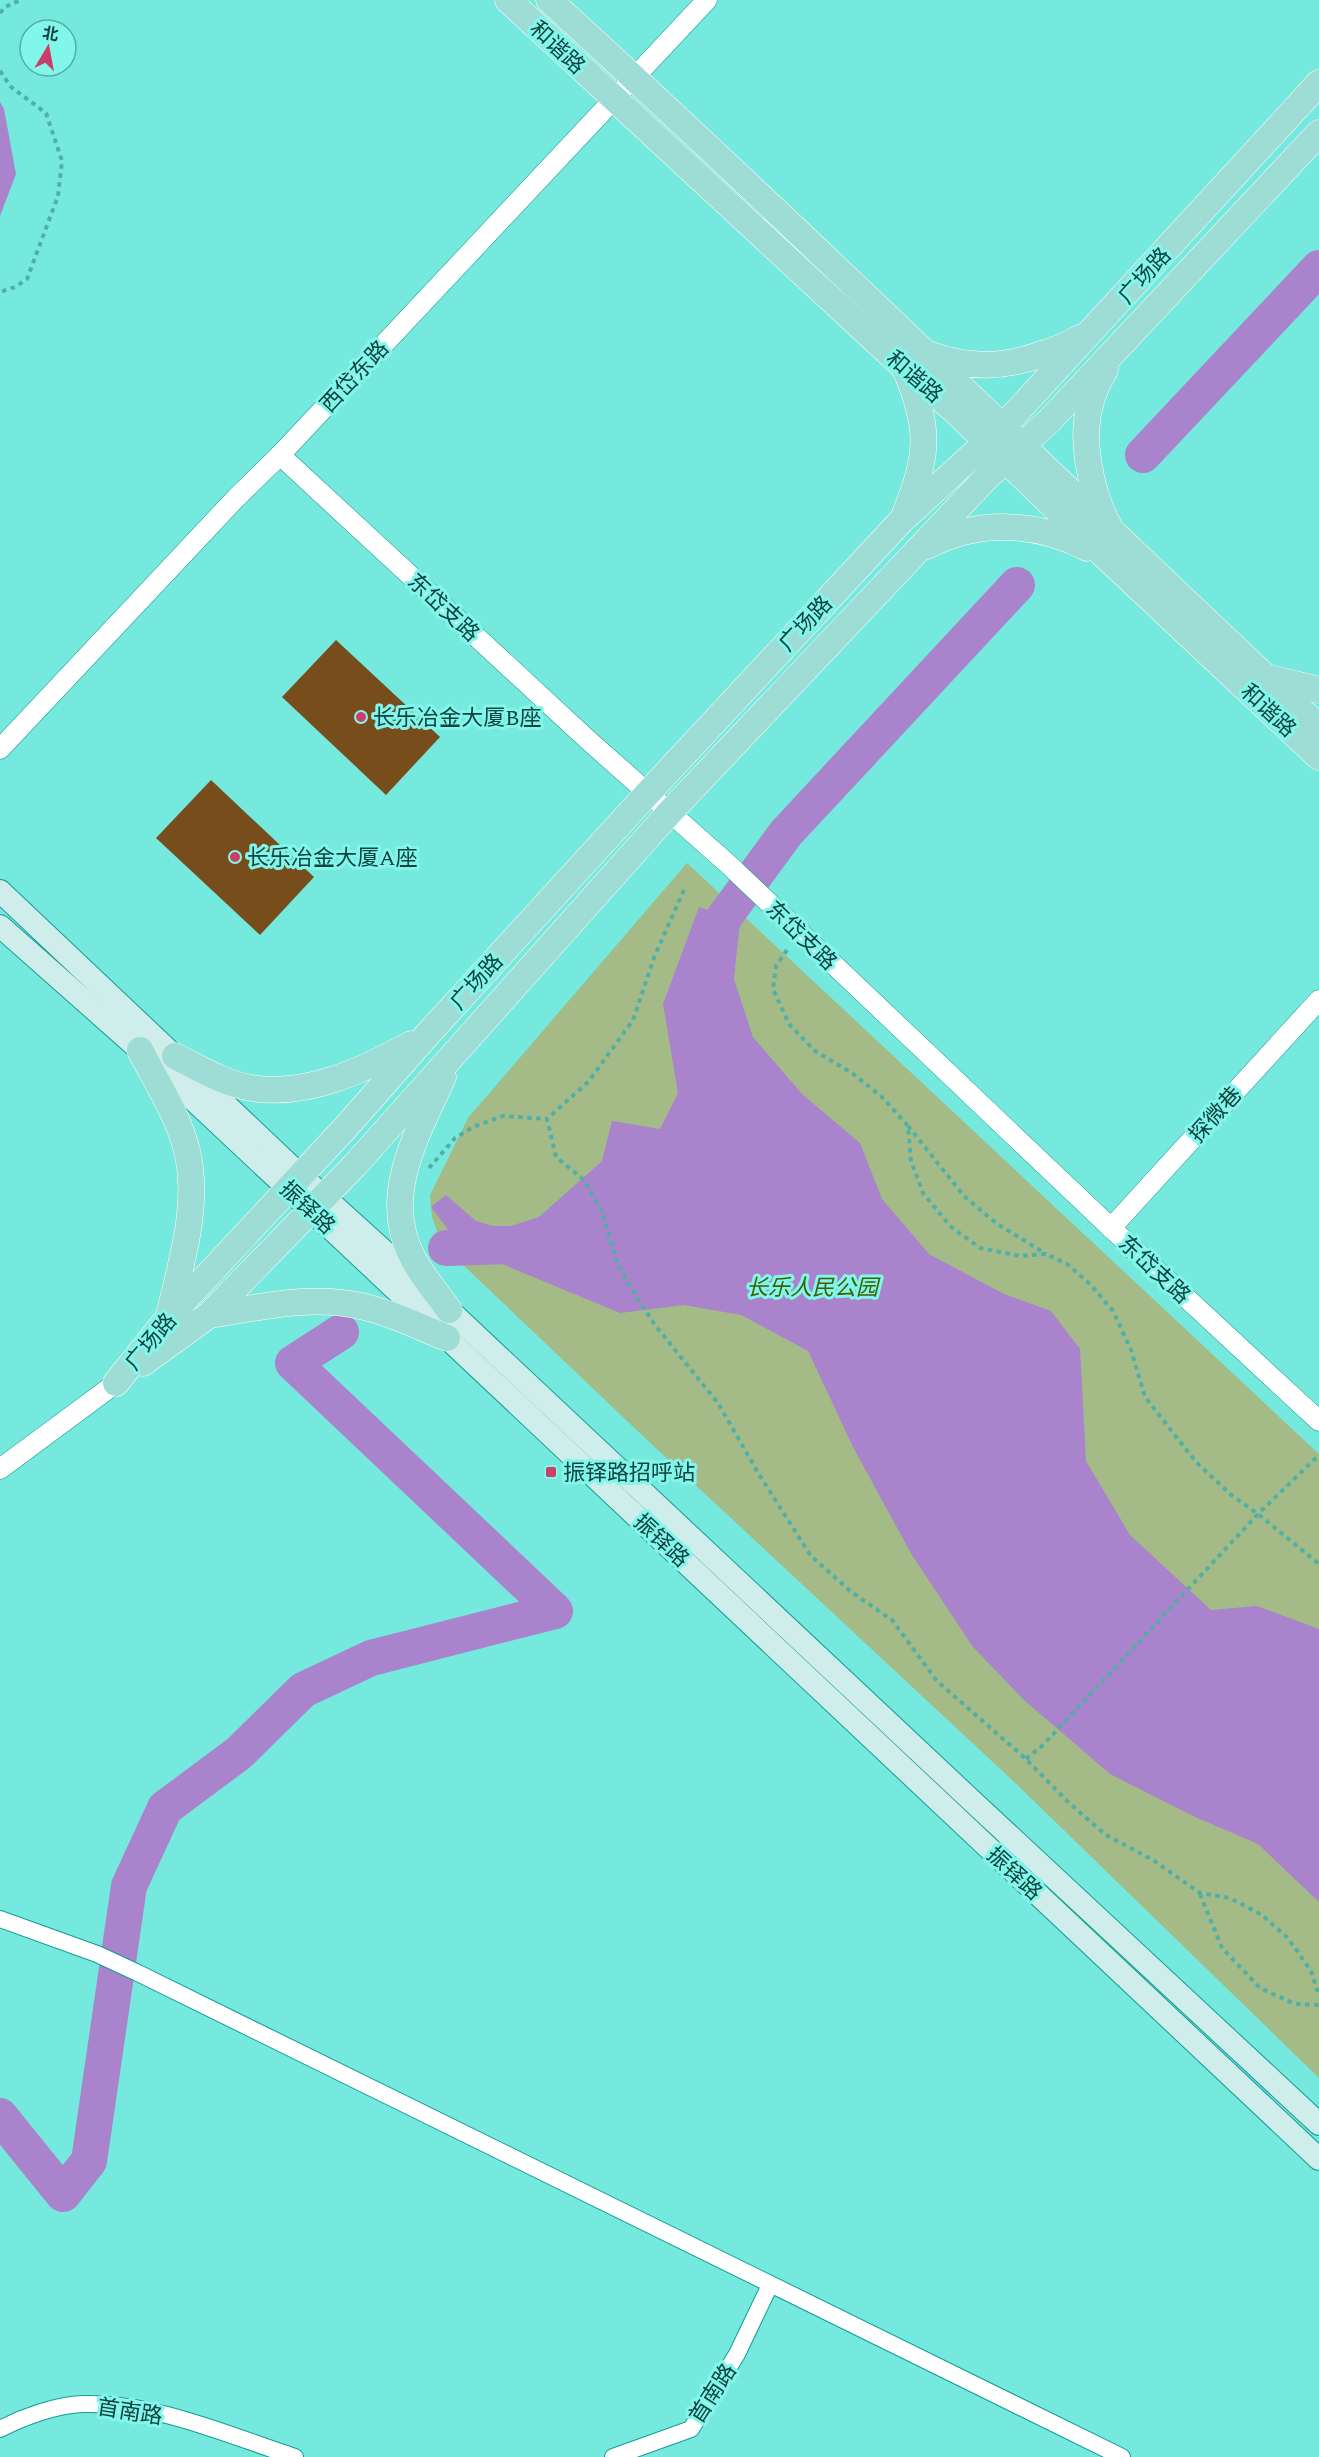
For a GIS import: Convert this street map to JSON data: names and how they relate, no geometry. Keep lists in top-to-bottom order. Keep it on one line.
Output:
{"streets":{"main road":["和谐路","广场路","振铎路"],"street":["西岱东路","东岱支路","探微巷","首南路"]},"crossings":[["和谐路","广场路"],["和谐路","西岱东路"],["广场路","东岱支路"],["广场路","振铎路"],["西岱东路","东岱支路"],["东岱支路","探微巷"]],"parks":["长乐人民公园"],"places":{"other":["长乐冶金大厦B座","长乐冶金大厦A座"],"transit":["振铎路招呼站"]},"north":"top"}
